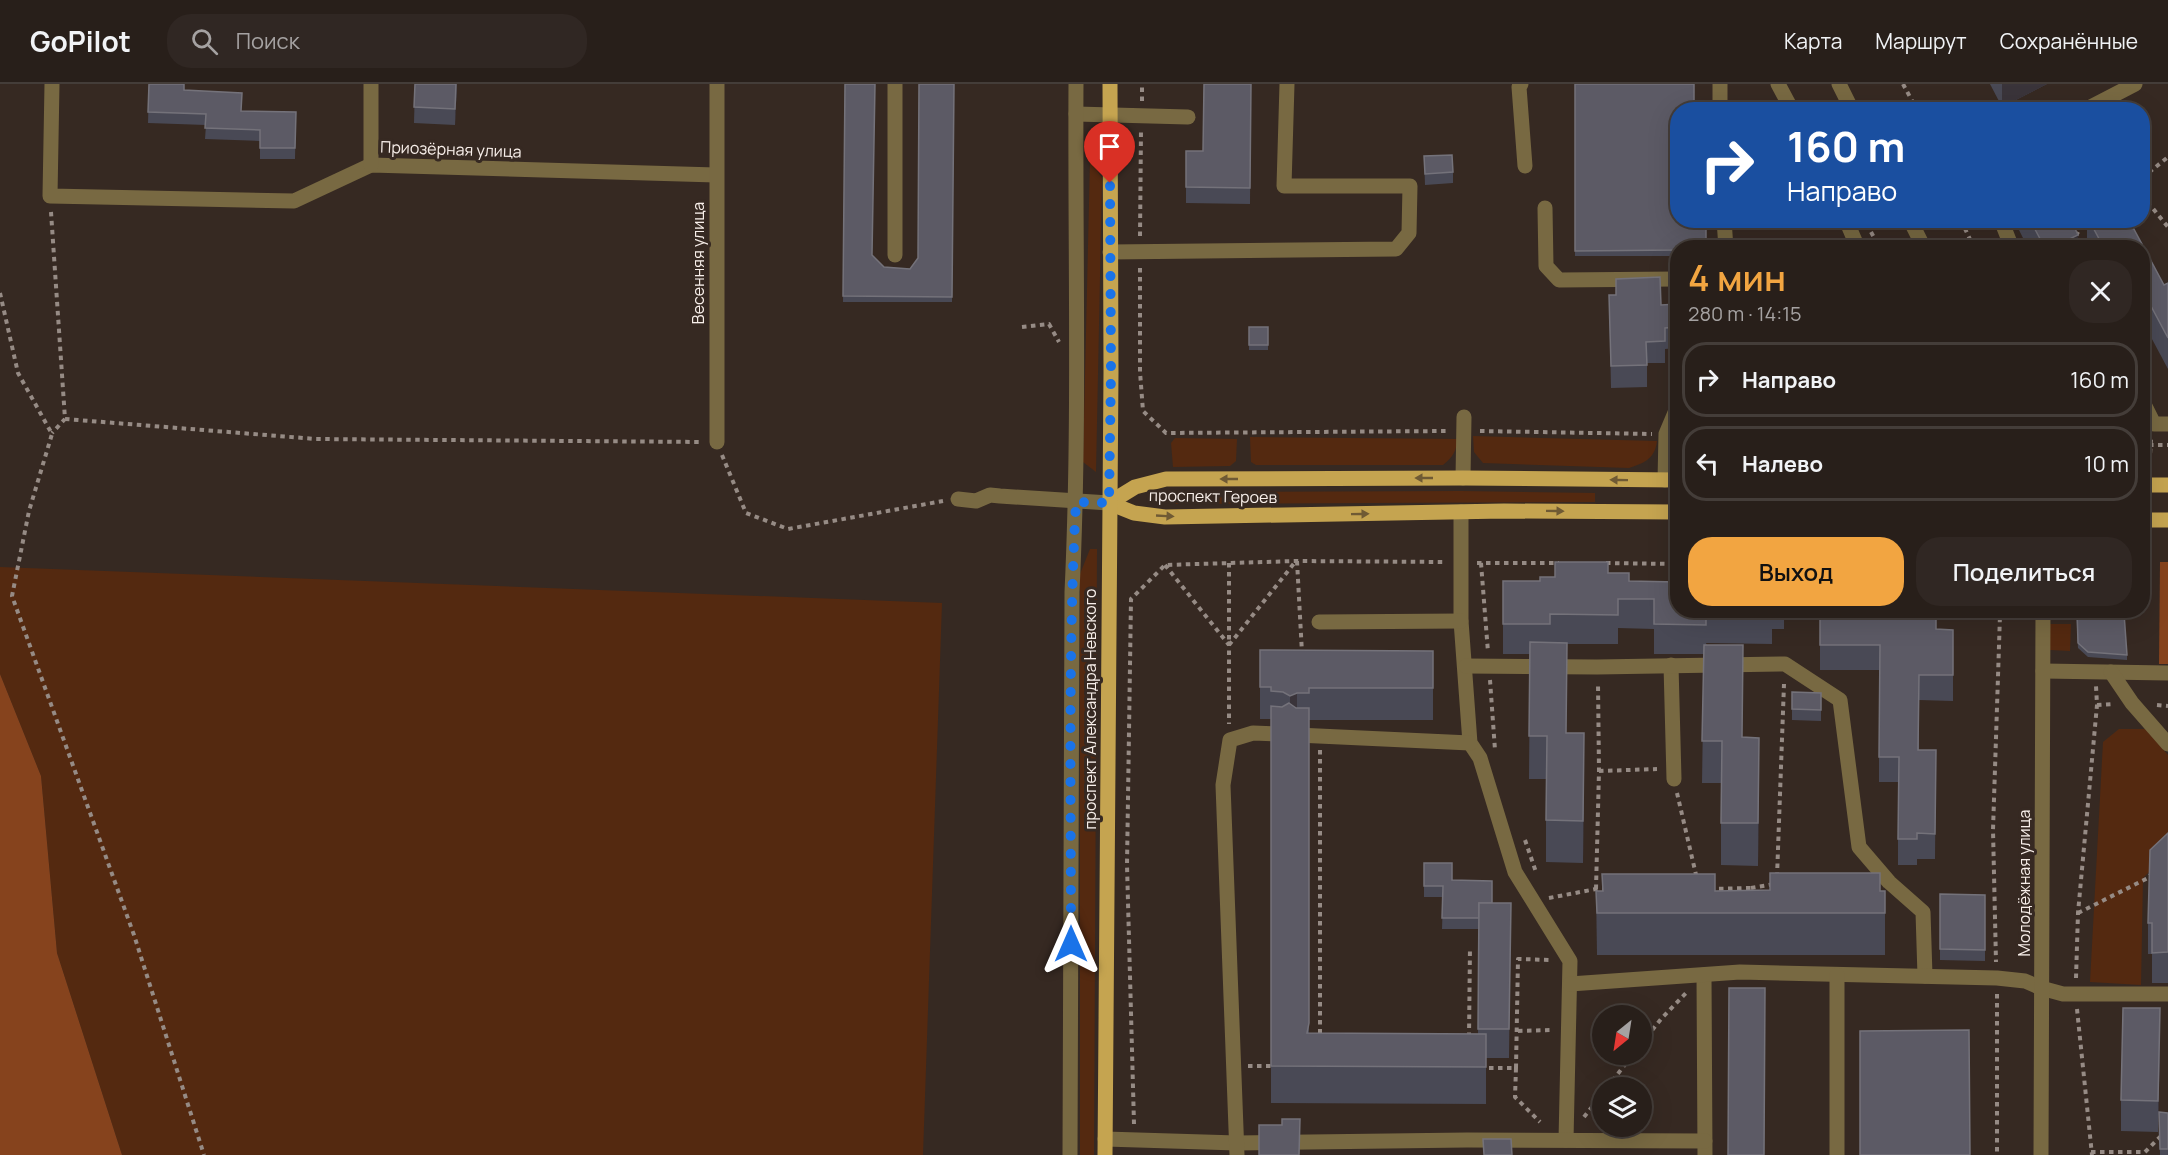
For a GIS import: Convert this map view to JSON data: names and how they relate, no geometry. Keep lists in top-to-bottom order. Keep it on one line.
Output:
{"streets":{"main road":["проспект Героев","проспект Александра Невского"],"street":["Приозёрная улица","Весенняя улица","Молодёжная улица"]},"crossings":[["Приозёрная улица","Весенняя улица"],["проспект Героев","проспект Александра Невского"]],"north":"bottom left","page":{"header":"GoPilot","search":"Поиск","nav":["Карта","Маршрут","Сохранённые"],"turn":["160 m","Направо"],"heading":["4 мин","280 m · 14:15"],"list":[{"name":"Направо","value":"160 m"},{"name":"Налево","value":"10 m"}],"buttons":["Выход","Поделиться"]}}
